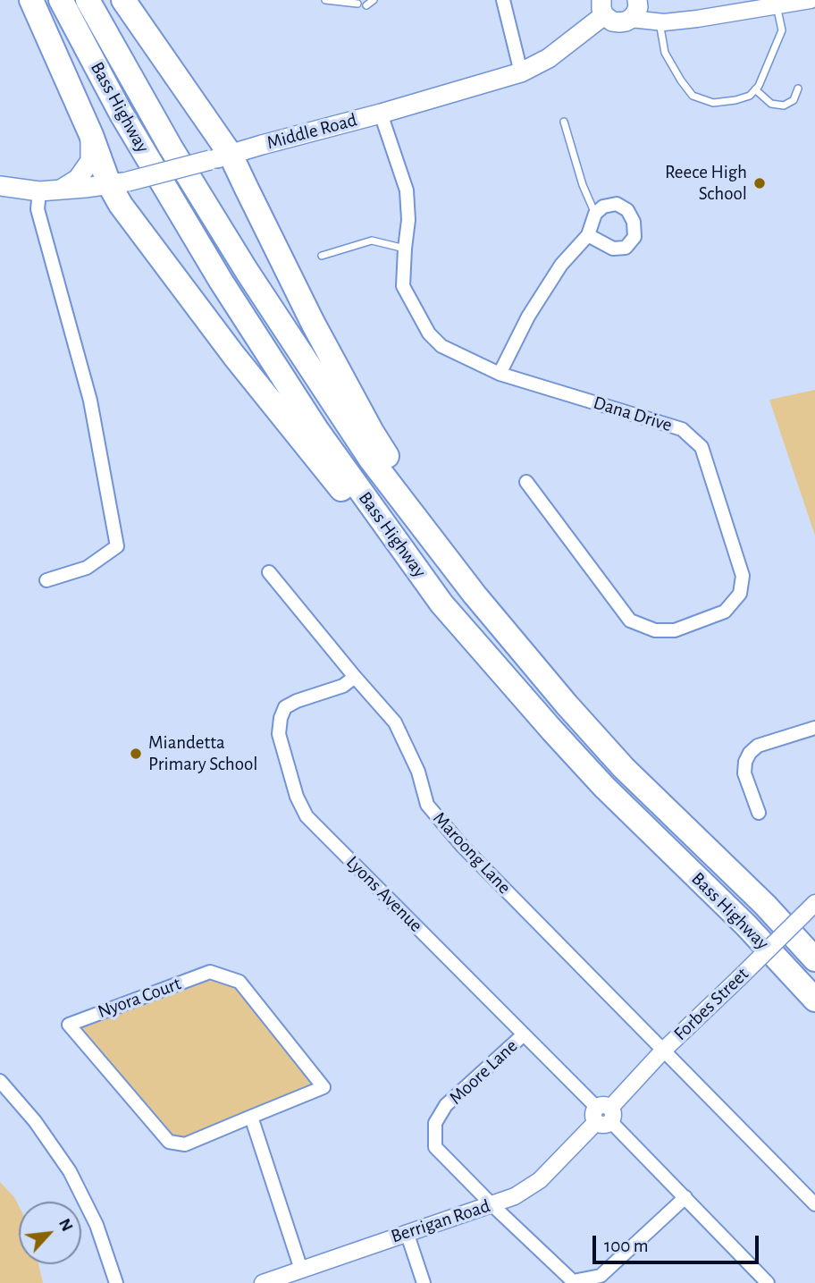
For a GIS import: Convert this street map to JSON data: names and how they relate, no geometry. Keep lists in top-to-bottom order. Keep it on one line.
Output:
{"streets":{"highway":["Bass Highway"],"main road":["Middle Road"],"street":["Dana Drive","Maroong Lane","Lyons Avenue","Nyora Court","Forbes Street","Moore Lane","Berrigan Road"]},"crossings":[["Middle Road","Dana Drive"],["Maroong Lane","Lyons Avenue"],["Maroong Lane","Forbes Street"],["Lyons Avenue","Forbes Street"],["Lyons Avenue","Moore Lane"],["Lyons Avenue","Berrigan Road"],["Forbes Street","Berrigan Road"],["Moore Lane","Berrigan Road"]],"places":["Reece High School","Miandetta Primary School"],"scale_bar":"100 m","north":"top right"}
